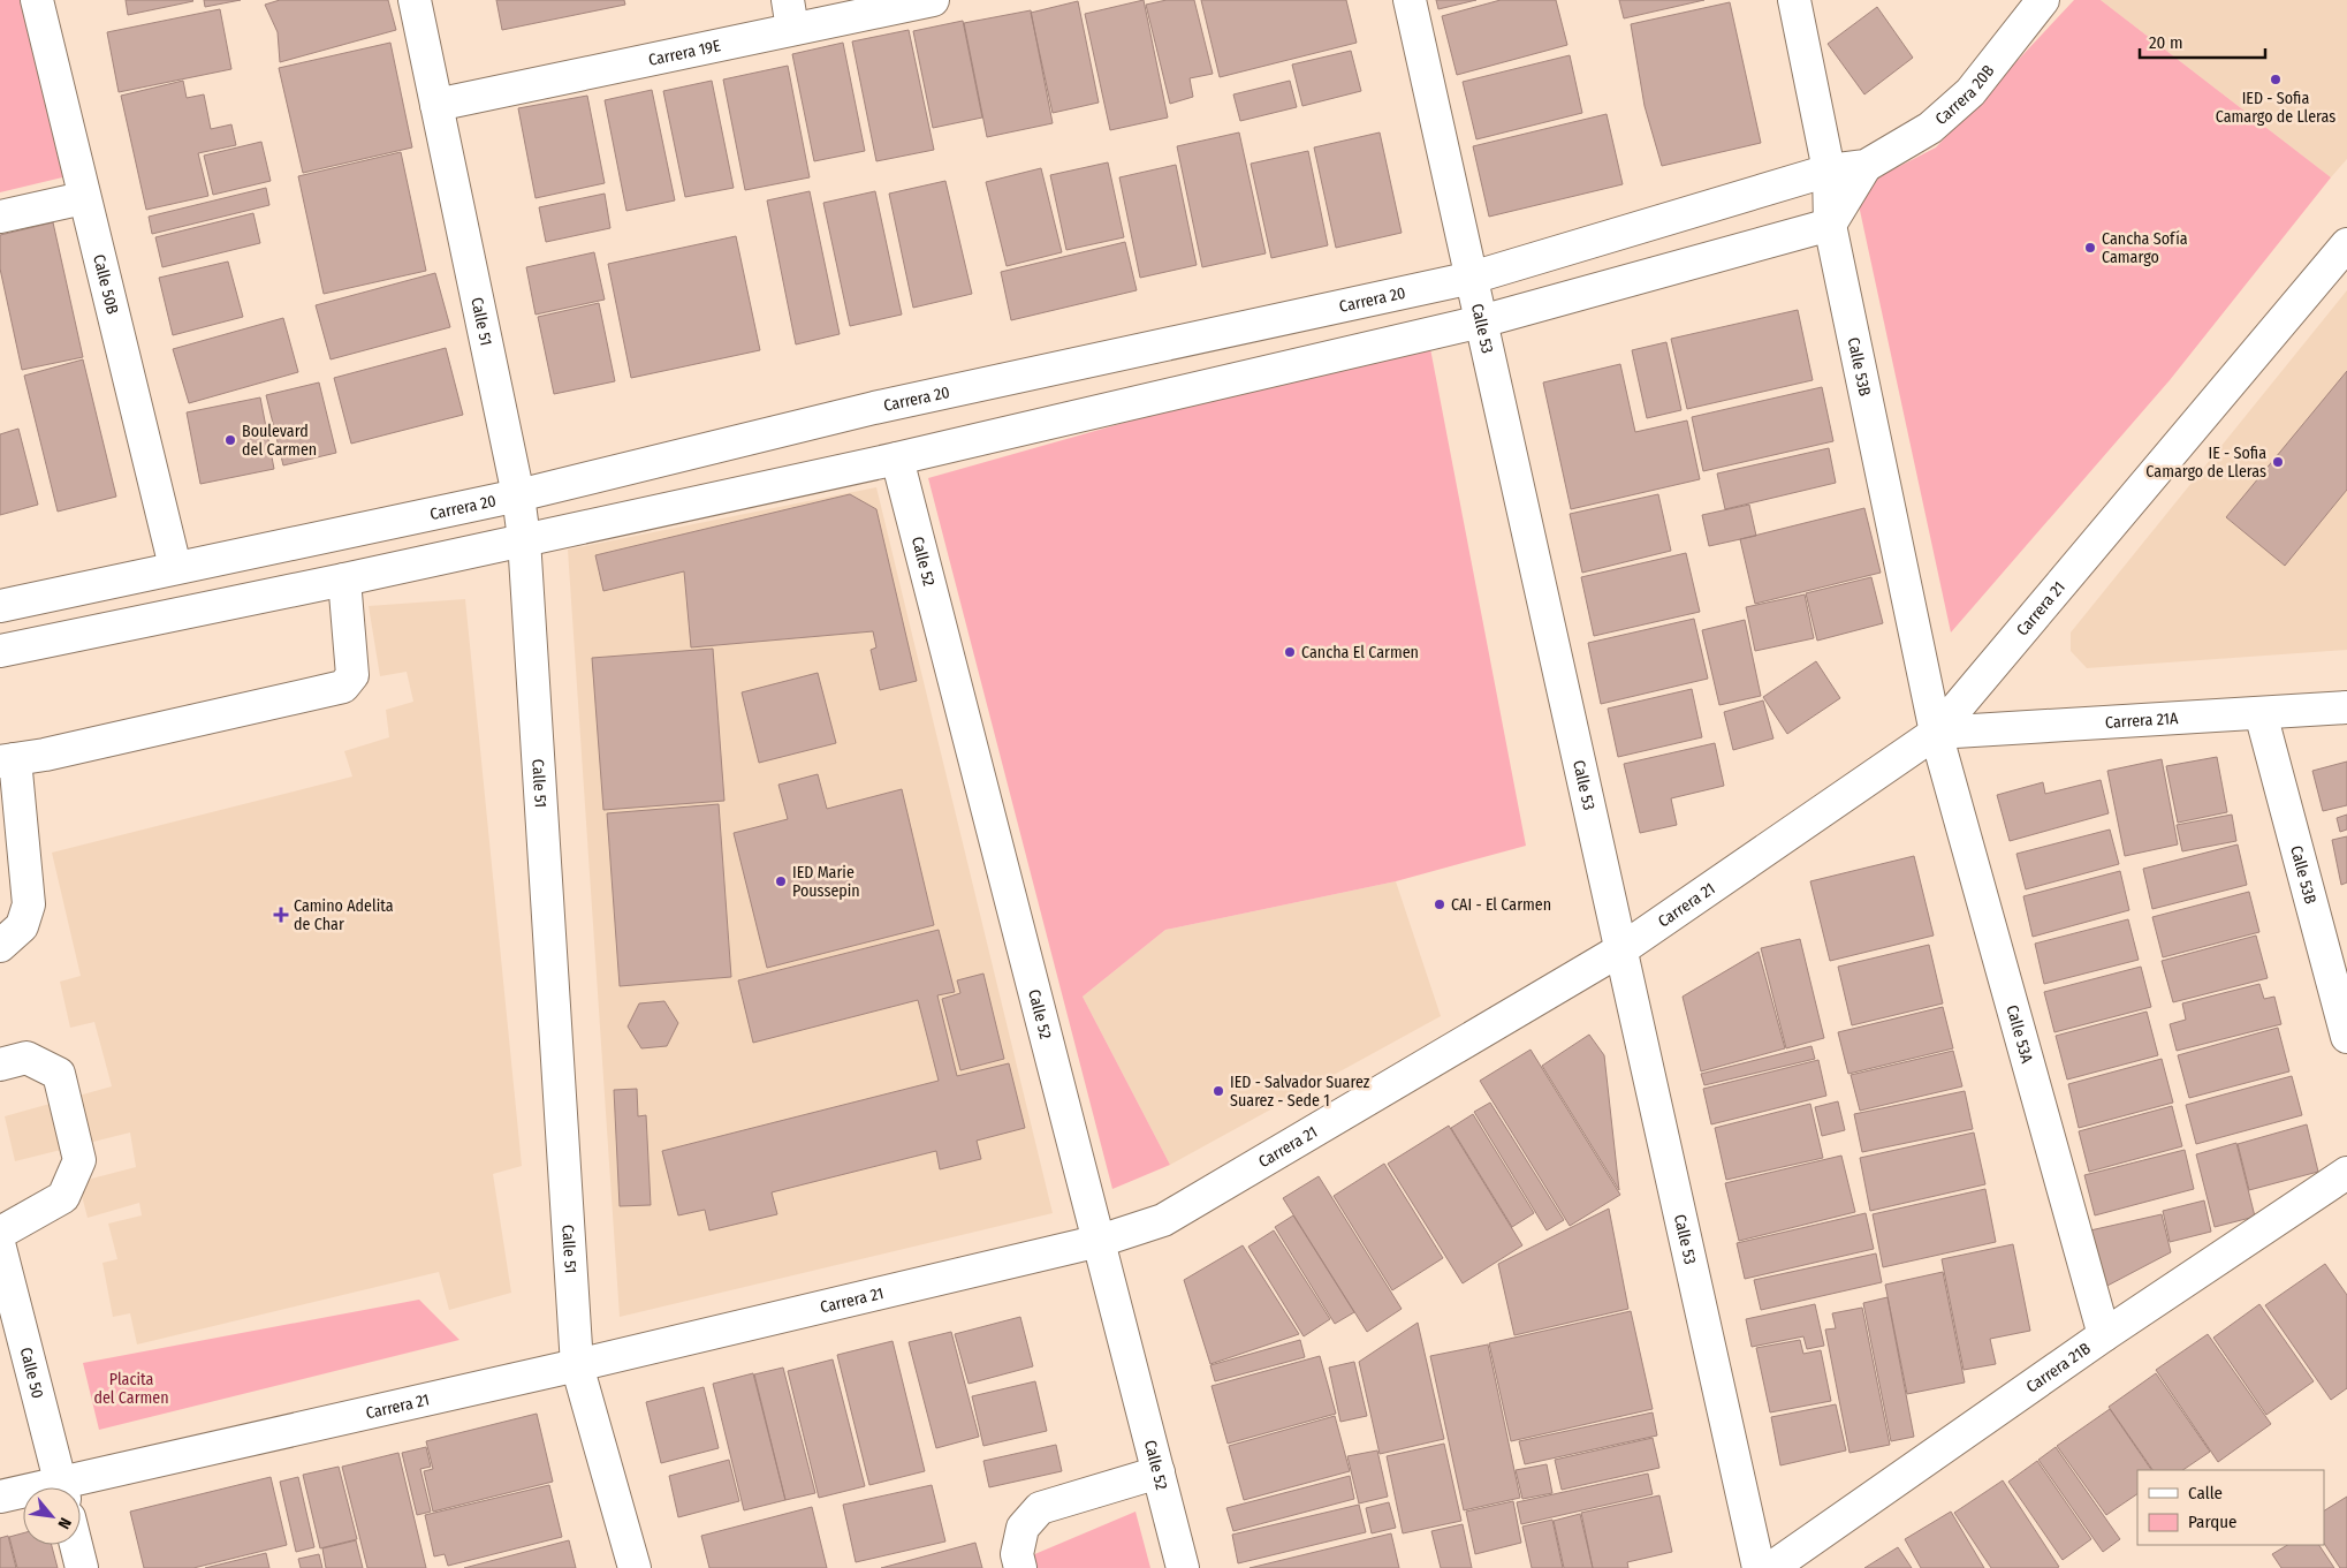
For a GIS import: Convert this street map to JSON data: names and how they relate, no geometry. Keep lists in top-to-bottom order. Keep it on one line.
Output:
{"streets":{"street":["Carrera 19E","Carrera 20B","Calle 50B","Carrera 20","Calle 51","Calle 53","Calle 53B","Calle 52","Carrera 21","Carrera 21A","Calle 53A","Carrera 21B","Calle 50"]},"crossings":[["Carrera 19E","Calle 51"],["Carrera 20B","Carrera 20"],["Carrera 20B","Calle 53B"],["Calle 50B","Carrera 20"],["Carrera 20","Calle 51"],["Carrera 20","Calle 53"],["Carrera 20","Calle 53B"],["Calle 51","Carrera 21"],["Calle 53","Carrera 21"],["Calle 53B","Carrera 21"],["Calle 53B","Carrera 21A"],["Calle 53B","Calle 53A"],["Calle 52","Carrera 21"],["Carrera 21","Carrera 21A"],["Carrera 21","Calle 53A"],["Carrera 21A","Calle 53A"],["Calle 53A","Carrera 21B"]],"parks":["Placita del Carmen"],"places":{"other":["IED - Sofia Camargo de Lleras","Cancha Sofía Camargo","Boulevard del Carmen","IE - Sofia Camargo de Lleras","Cancha El Carmen","IED Marie Poussepin","CAI - El Carmen","IED - Salvador Suarez Suarez - Sede 1"],"health":["Camino Adelita de Char"]},"legend":["Calle","Parque"],"scale_bar":"20 m","north":"bottom right"}
